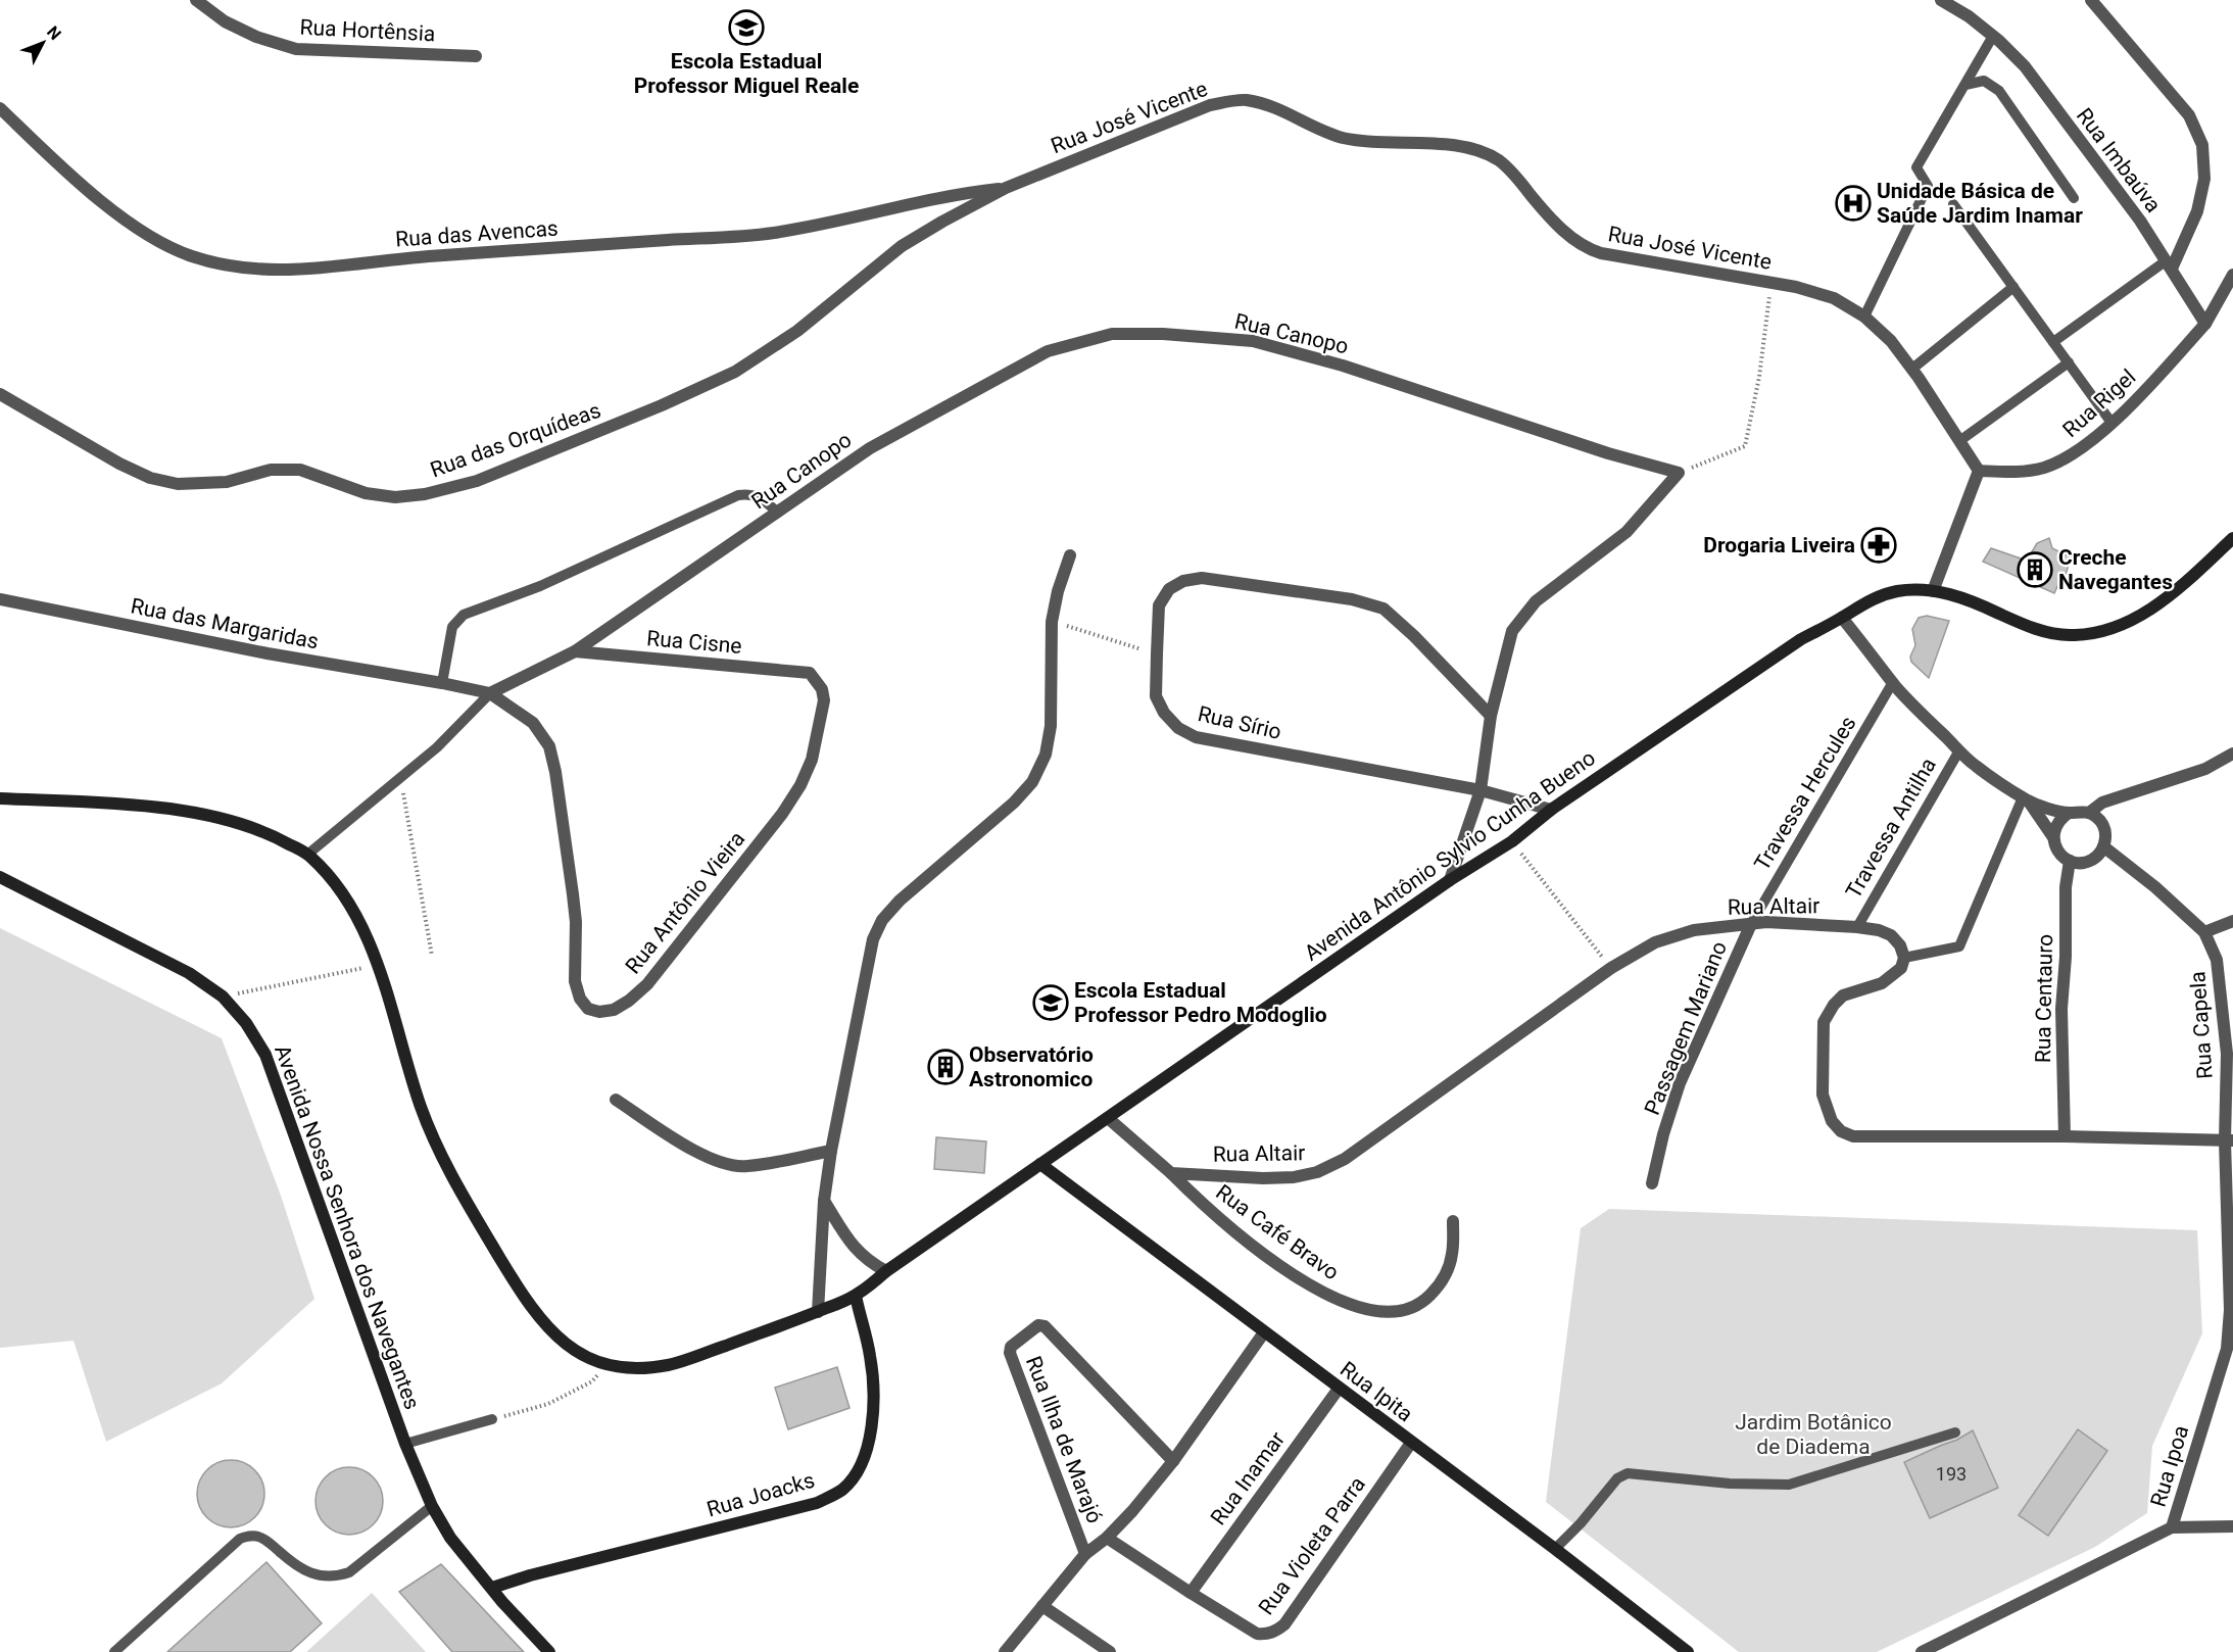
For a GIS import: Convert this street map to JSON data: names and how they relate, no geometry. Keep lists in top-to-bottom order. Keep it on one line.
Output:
{"streets":{"main road":["Avenida Antônio Sylvio Cunha Bueno","Avenida Nossa Senhora dos Navegantes","Rua Ipita","Rua Joacks"],"street":["Rua Hortênsia","Rua José Vicente","Rua Imbaúva","Rua das Avencas","Rua Canopo","Rua Rigel","Rua das Orquídeas","Rua das Margaridas","Rua Cisne","Rua Sírio","Rua Antônio Vieira","Rua Altair","Rua Centauro","Rua Capela","Passagem Mariano","Rua Café Bravo","Rua Ilha de Marajó","Rua Ipoa","Rua Inamar","Rua Violeta Parra"],"lane":["Travessa Hercules","Travessa Antilha"]},"crossings":[["Rua José Vicente","Rua das Avencas"],["Rua José Vicente","Rua Rigel"],["Rua José Vicente","Rua das Orquídeas"],["Rua Imbaúva","Rua Rigel"],["Rua das Avencas","Rua das Orquídeas"],["Rua Canopo","Rua das Margaridas"],["Rua Canopo","Rua Cisne"],["Rua Canopo","Rua Antônio Vieira"],["Rua das Margaridas","Rua Antônio Vieira"],["Rua Cisne","Rua Antônio Vieira"],["Rua Sírio","Avenida Antônio Sylvio Cunha Bueno"],["Travessa Hercules","Rua Altair"],["Travessa Hercules","Passagem Mariano"],["Travessa Antilha","Rua Altair"],["Avenida Antônio Sylvio Cunha Bueno","Rua Ipita"],["Avenida Antônio Sylvio Cunha Bueno","Rua Joacks"],["Rua Altair","Passagem Mariano"],["Rua Altair","Rua Café Bravo"],["Rua Centauro","Rua Capela"],["Rua Capela","Rua Ipoa"],["Avenida Nossa Senhora dos Navegantes","Rua Joacks"],["Rua Ipita","Rua Inamar"],["Rua Ipita","Rua Violeta Parra"],["Rua Inamar","Rua Violeta Parra"]],"parks":["Jardim Botânico de Diadema"],"places":{"school or university":["Escola Estadual Professor Miguel Reale","Escola Estadual Professor Pedro Modoglio"],"hospital":["Unidade Básica de Saúde Jardim Inamar"],"pharmacy":["Drogaria Liveira"],"building":["Creche Navegantes","Observatório Astronomico"]},"house_numbers":["193"],"north":"top right"}
